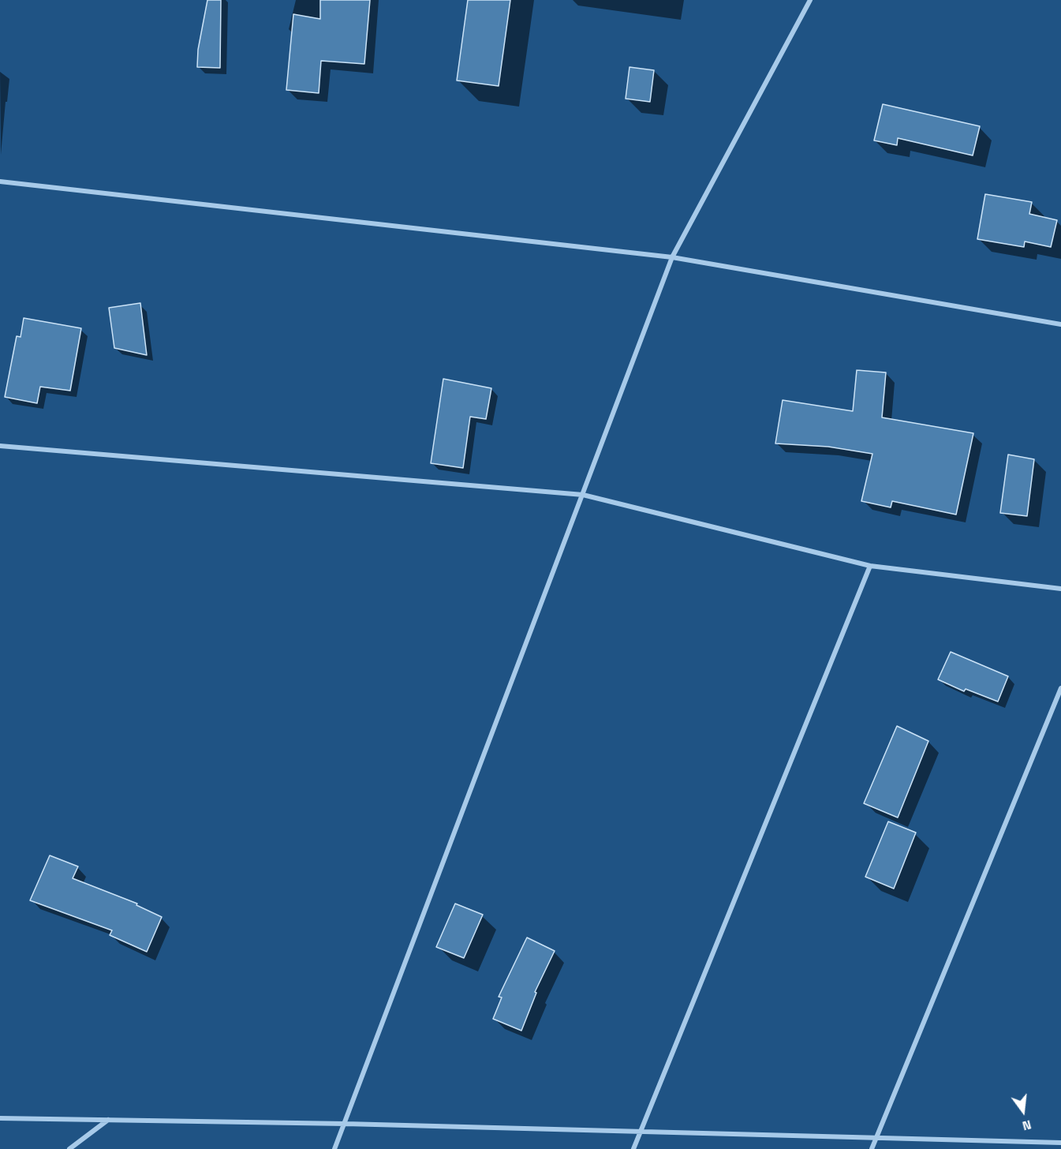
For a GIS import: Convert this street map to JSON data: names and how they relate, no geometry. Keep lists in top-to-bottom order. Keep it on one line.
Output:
{"north":"bottom"}
